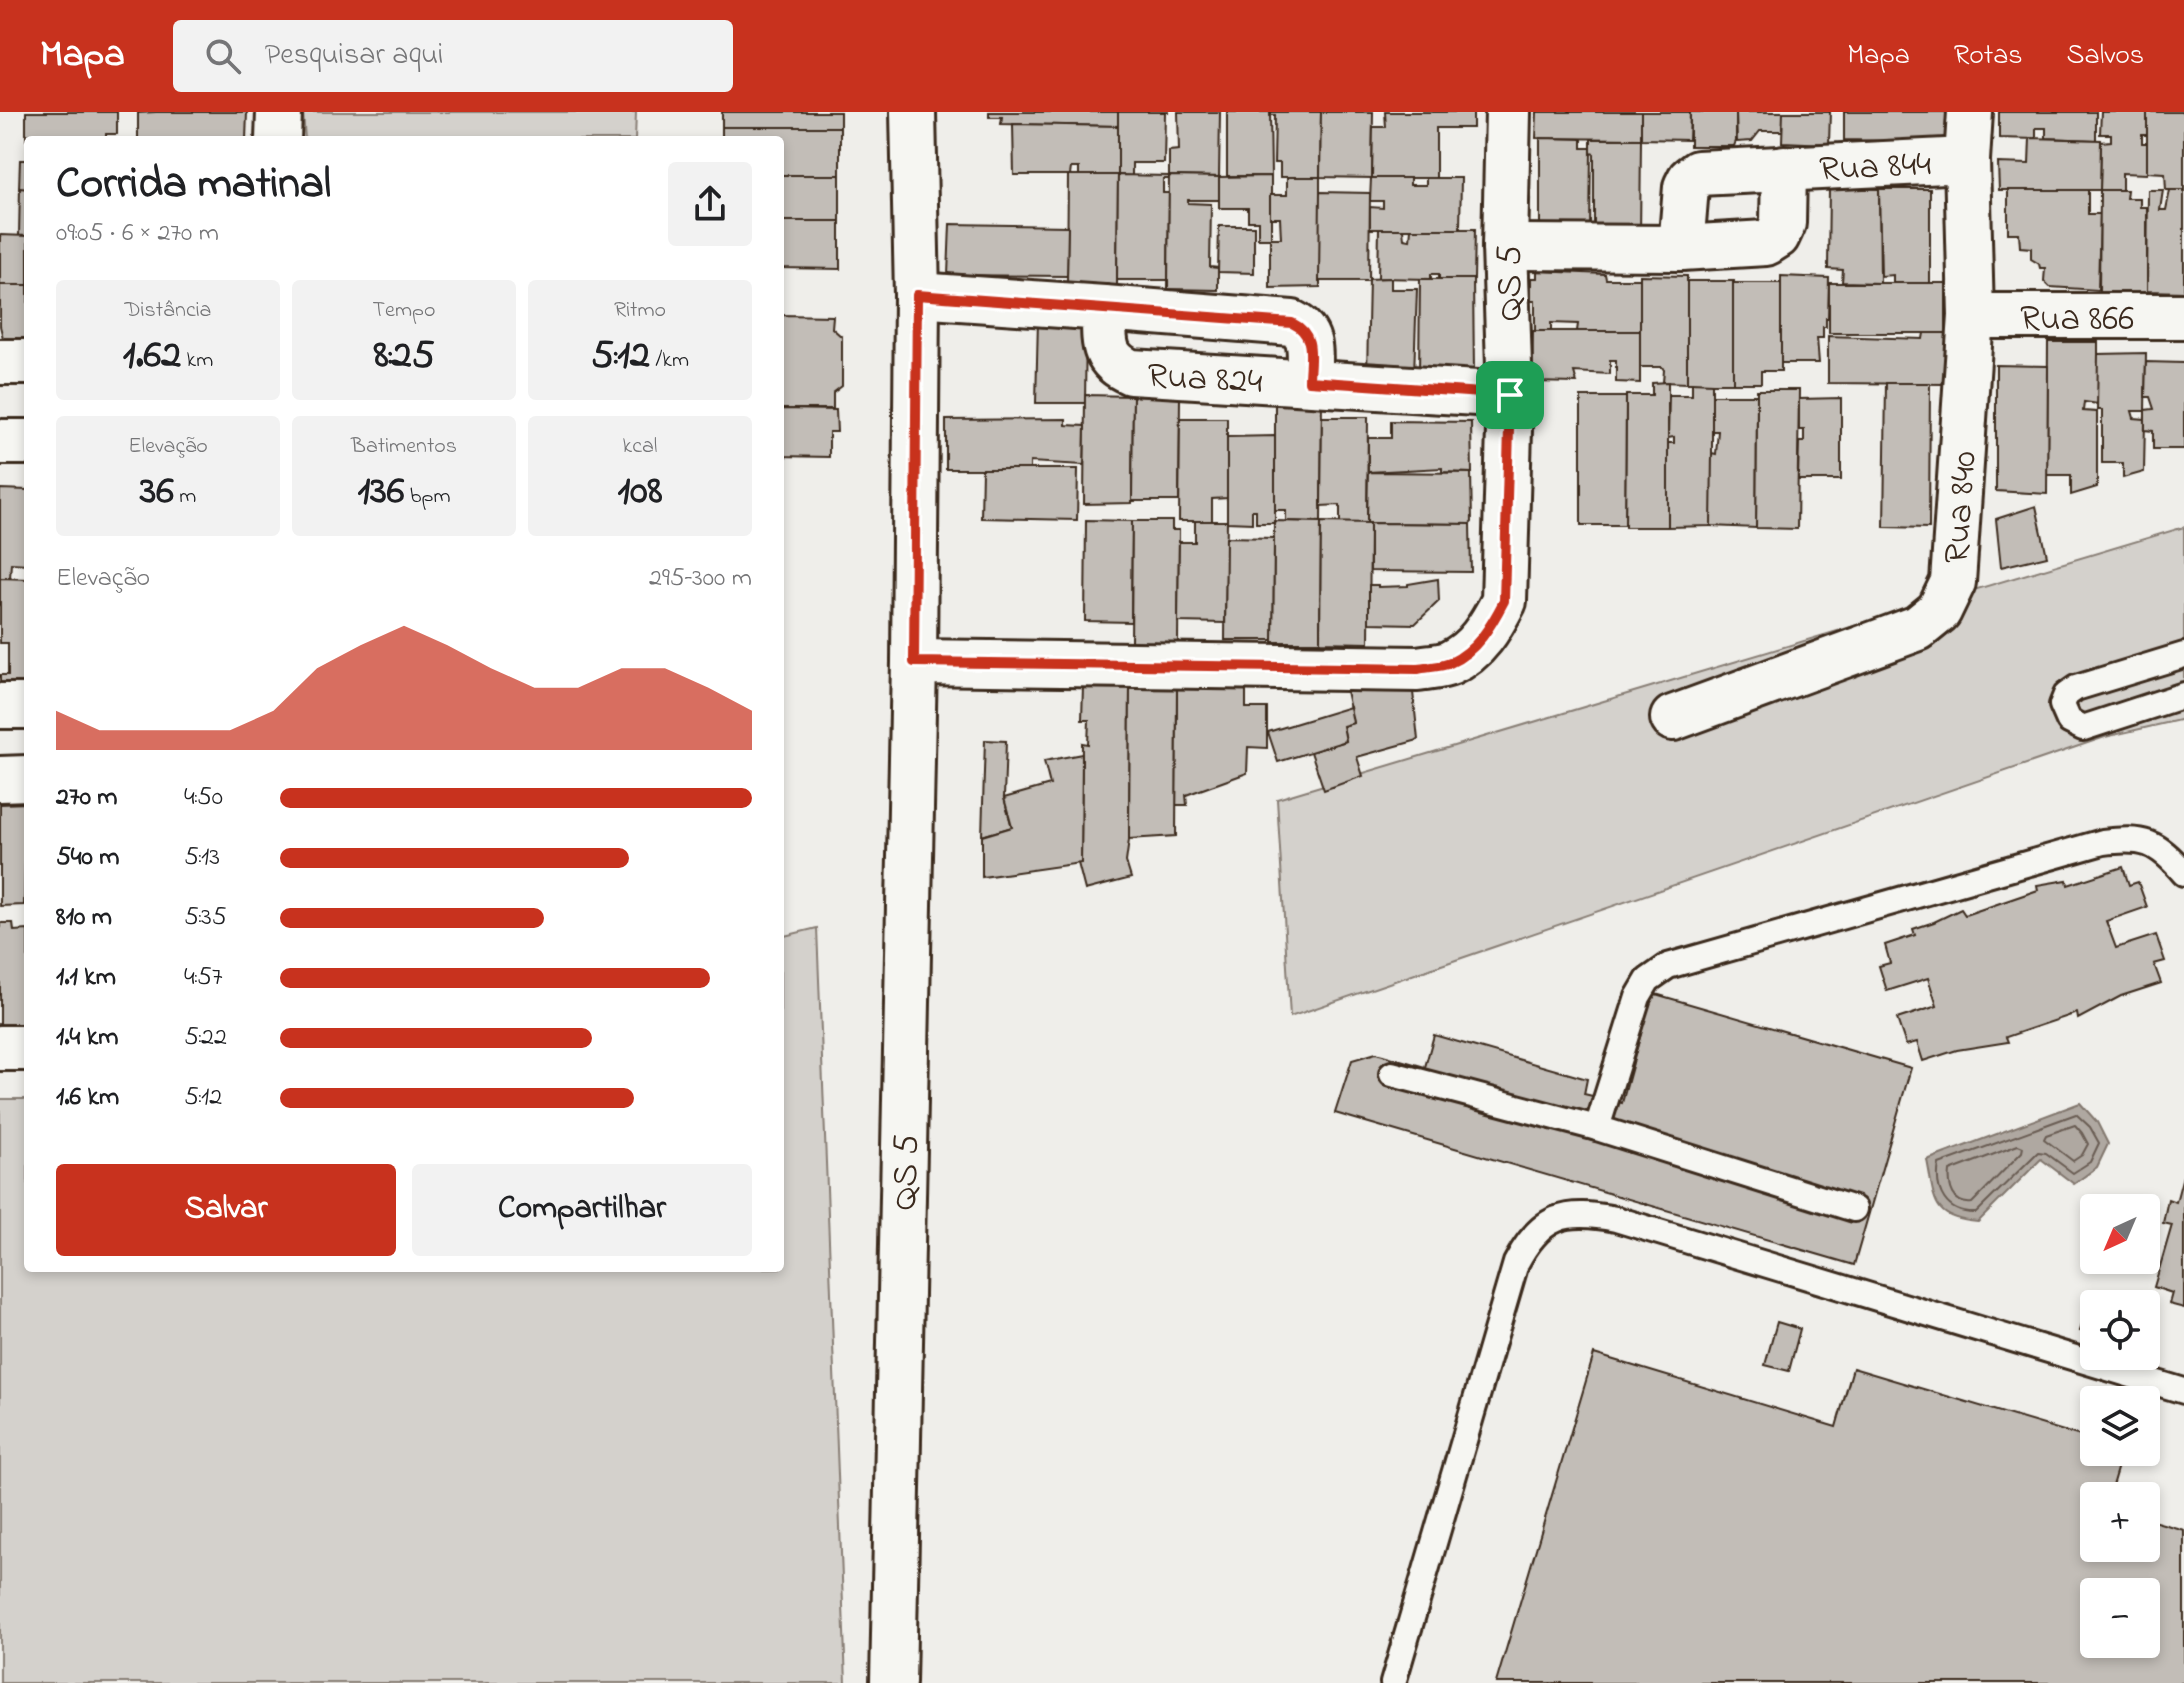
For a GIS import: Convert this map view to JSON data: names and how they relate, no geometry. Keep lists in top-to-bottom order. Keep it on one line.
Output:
{"streets":{"street":["Rua 844","QS 5","Rua 866","Rua 824","Rua 840"]},"crossings":[["Rua 844","QS 5"],["Rua 844","Rua 840"],["QS 5","Rua 824"],["Rua 866","Rua 840"]],"north":"bottom left","page":{"header":"Mapa","search":"Pesquisar aqui","nav":["Mapa","Rotas","Salvos"],"heading":["Corrida matinal","09:05 · 6 × 270 m"],"stats":[["Distância","1.62 km"],["Tempo","8:25"],["Ritmo","5:12 /km"],["Elevação","36 m"],["Batimentos","136 bpm"],["kcal","108"]],"chart":["Elevação","295–300 m"],"list":[{"name":"270 m","note":"4:50"},{"name":"540 m","note":"5:13"},{"name":"810 m","note":"5:35"},{"name":"1.1 km","note":"4:57"},{"name":"1.4 km","note":"5:22"},{"name":"1.6 km","note":"5:12"}],"buttons":["Salvar","Compartilhar"],"map_buttons":["+","−"]}}
